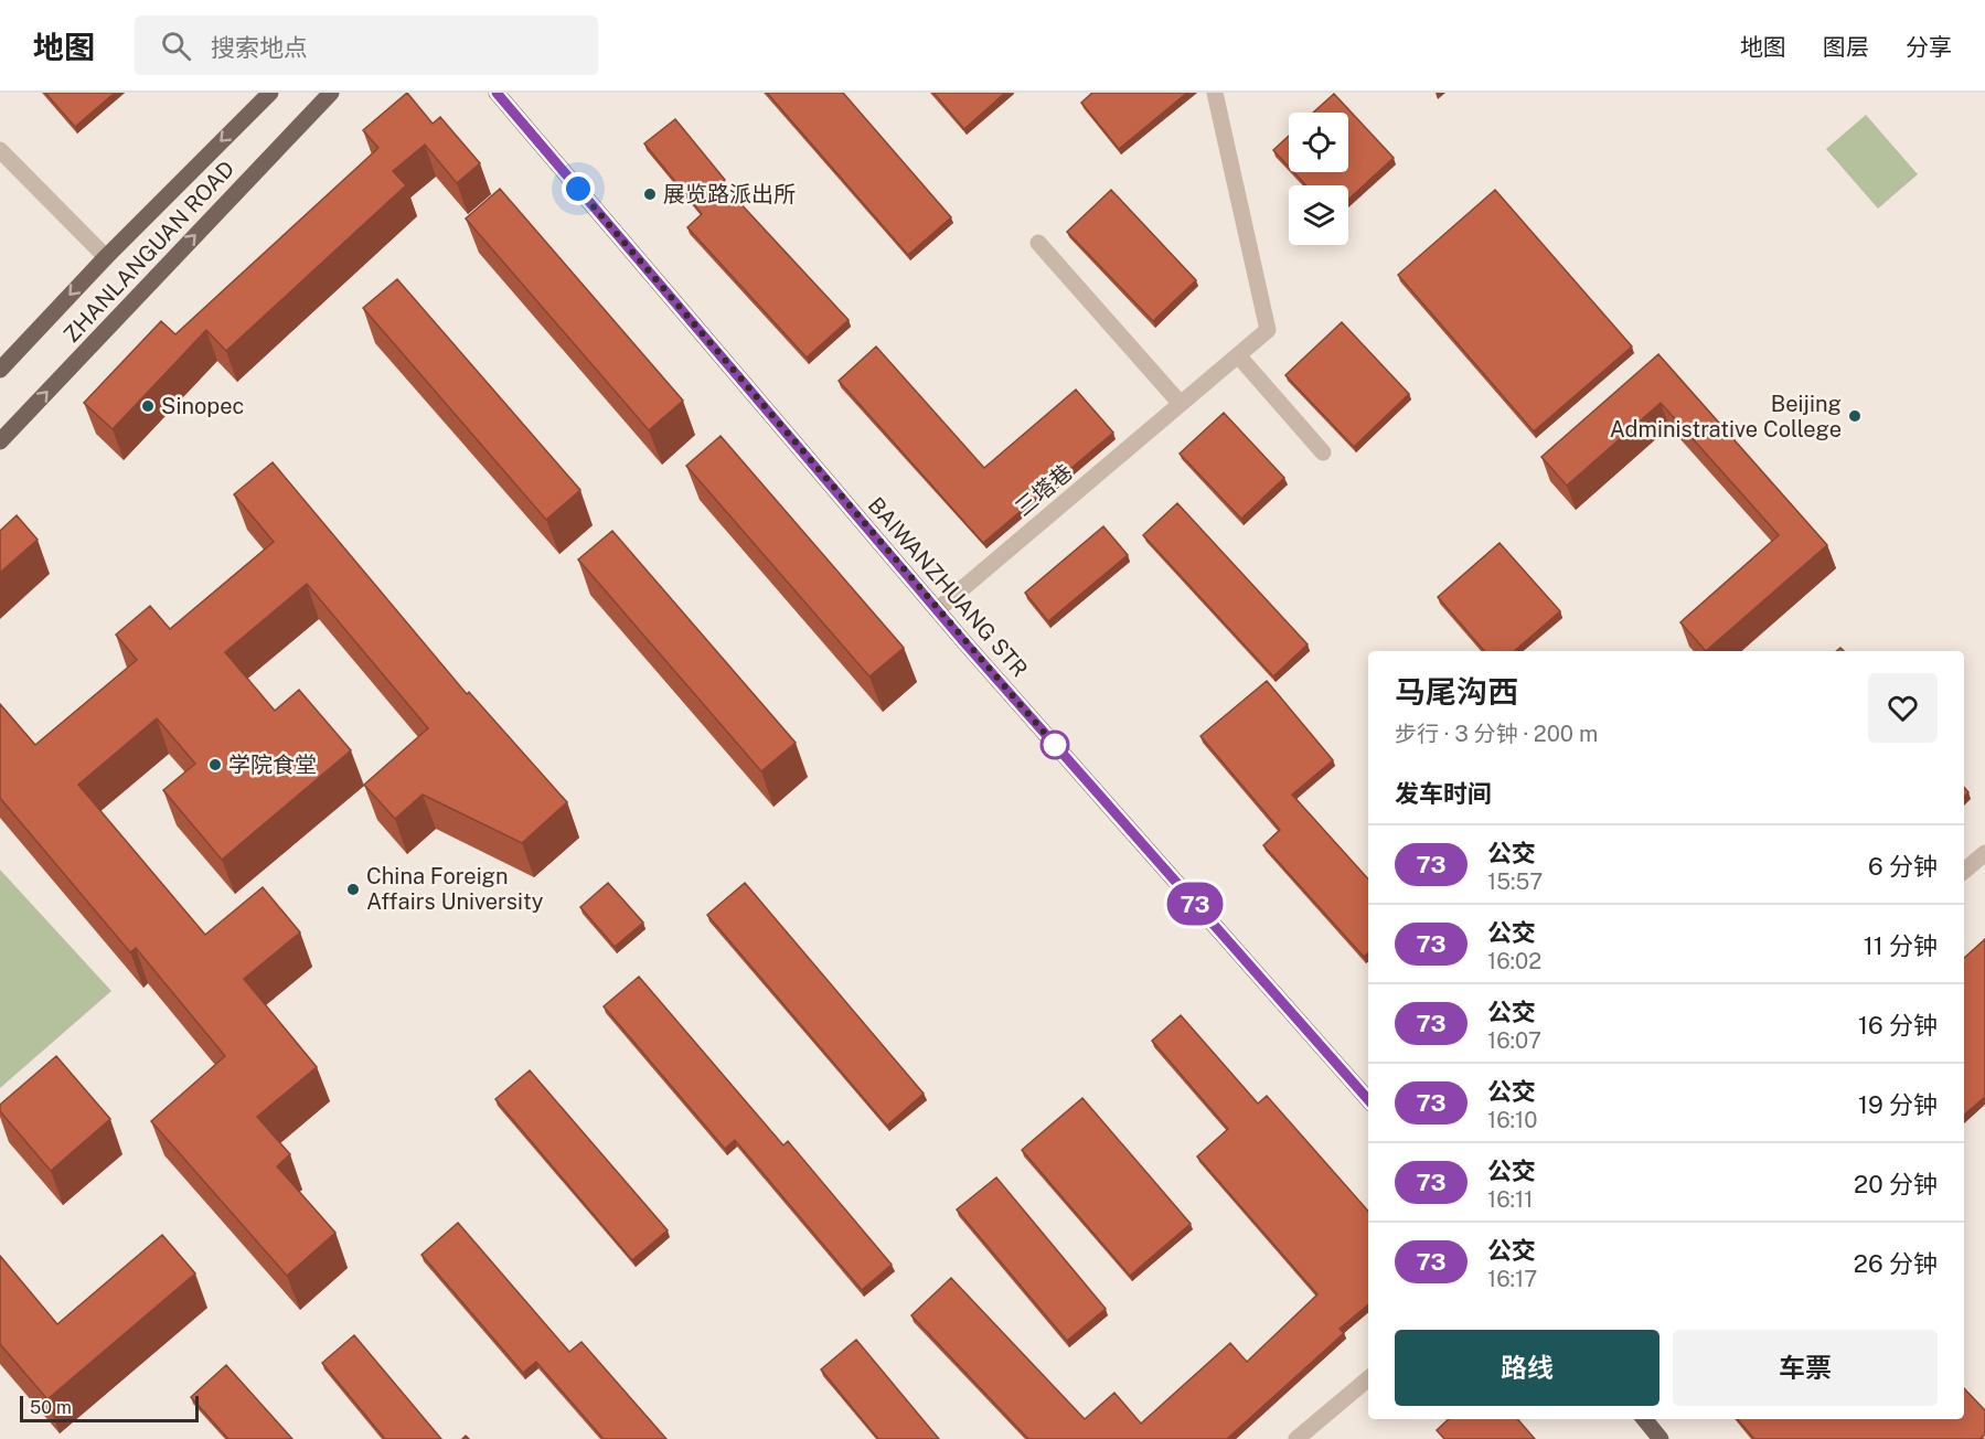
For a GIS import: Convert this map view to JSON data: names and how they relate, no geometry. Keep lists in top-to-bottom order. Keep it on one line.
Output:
{"streets":{"main road":["ZHANLANGUAN ROAD","BAIWANZHUANG STR"],"street":["三塔巷"]},"crossings":[["三塔巷","BAIWANZHUANG STR"]],"places":["展览路派出所","Sinopec","Beijing Administrative College","学院食堂","China Foreign Affairs University"],"lines":["bus line 73"],"scale_bar":"50 m","page":{"header":"地图","search":"搜索地点","nav":["地图","图层","分享"],"on_map":"73","heading":[["马尾沟西","步行 · 3 分钟 · 200 m"],"发车时间"],"list":[{"mark":"73","name":"公交","note":"15:57","value":"6 分钟"},{"mark":"73","name":"公交","note":"16:02","value":"11 分钟"},{"mark":"73","name":"公交","note":"16:07","value":"16 分钟"},{"mark":"73","name":"公交","note":"16:10","value":"19 分钟"},{"mark":"73","name":"公交","note":"16:11","value":"20 分钟"},{"mark":"73","name":"公交","note":"16:17","value":"26 分钟"}],"buttons":["路线","车票"],"scale":"50 m"}}
